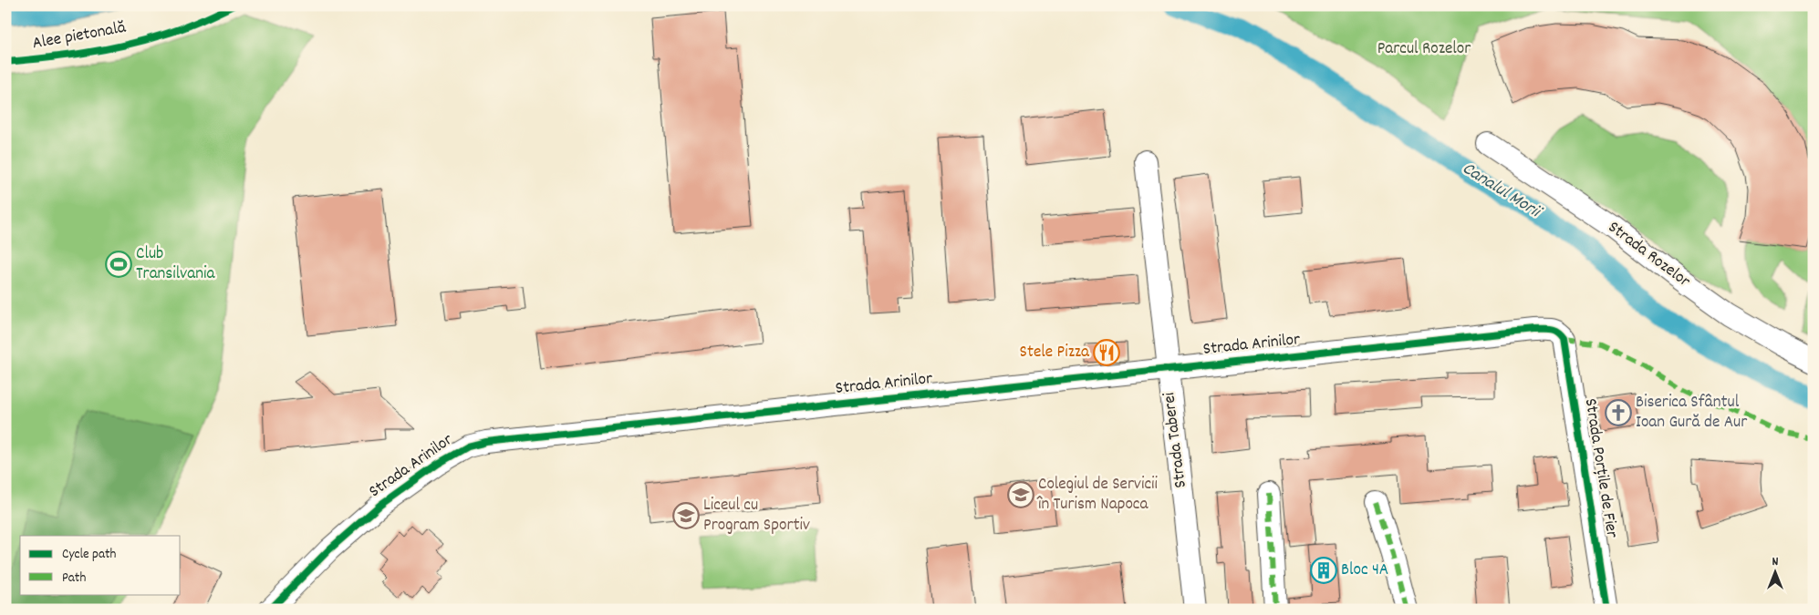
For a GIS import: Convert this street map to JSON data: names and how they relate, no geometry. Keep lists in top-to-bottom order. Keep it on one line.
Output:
{"streets":{"street":["Strada Rozelor","Strada Arinilor","Strada Taberei","Strada Porțile de Fier"],"cycle path":["Alee pietonală"]},"crossings":[["Strada Arinilor","Strada Taberei"],["Strada Arinilor","Strada Porțile de Fier"]],"water":["Canalul Morii"],"parks":["Parcul Rozelor"],"places":{"sports":["Club Transilvania"],"restaurant":["Stele Pizza"],"church":["Biserica Sfântul Ioan Gură de Aur"],"school or university":["Colegiul de Servicii în Turism Napoca","Liceul cu Program Sportiv"],"building":["Bloc 4A"]},"legend":["Cycle path","Path"],"north":"top"}
